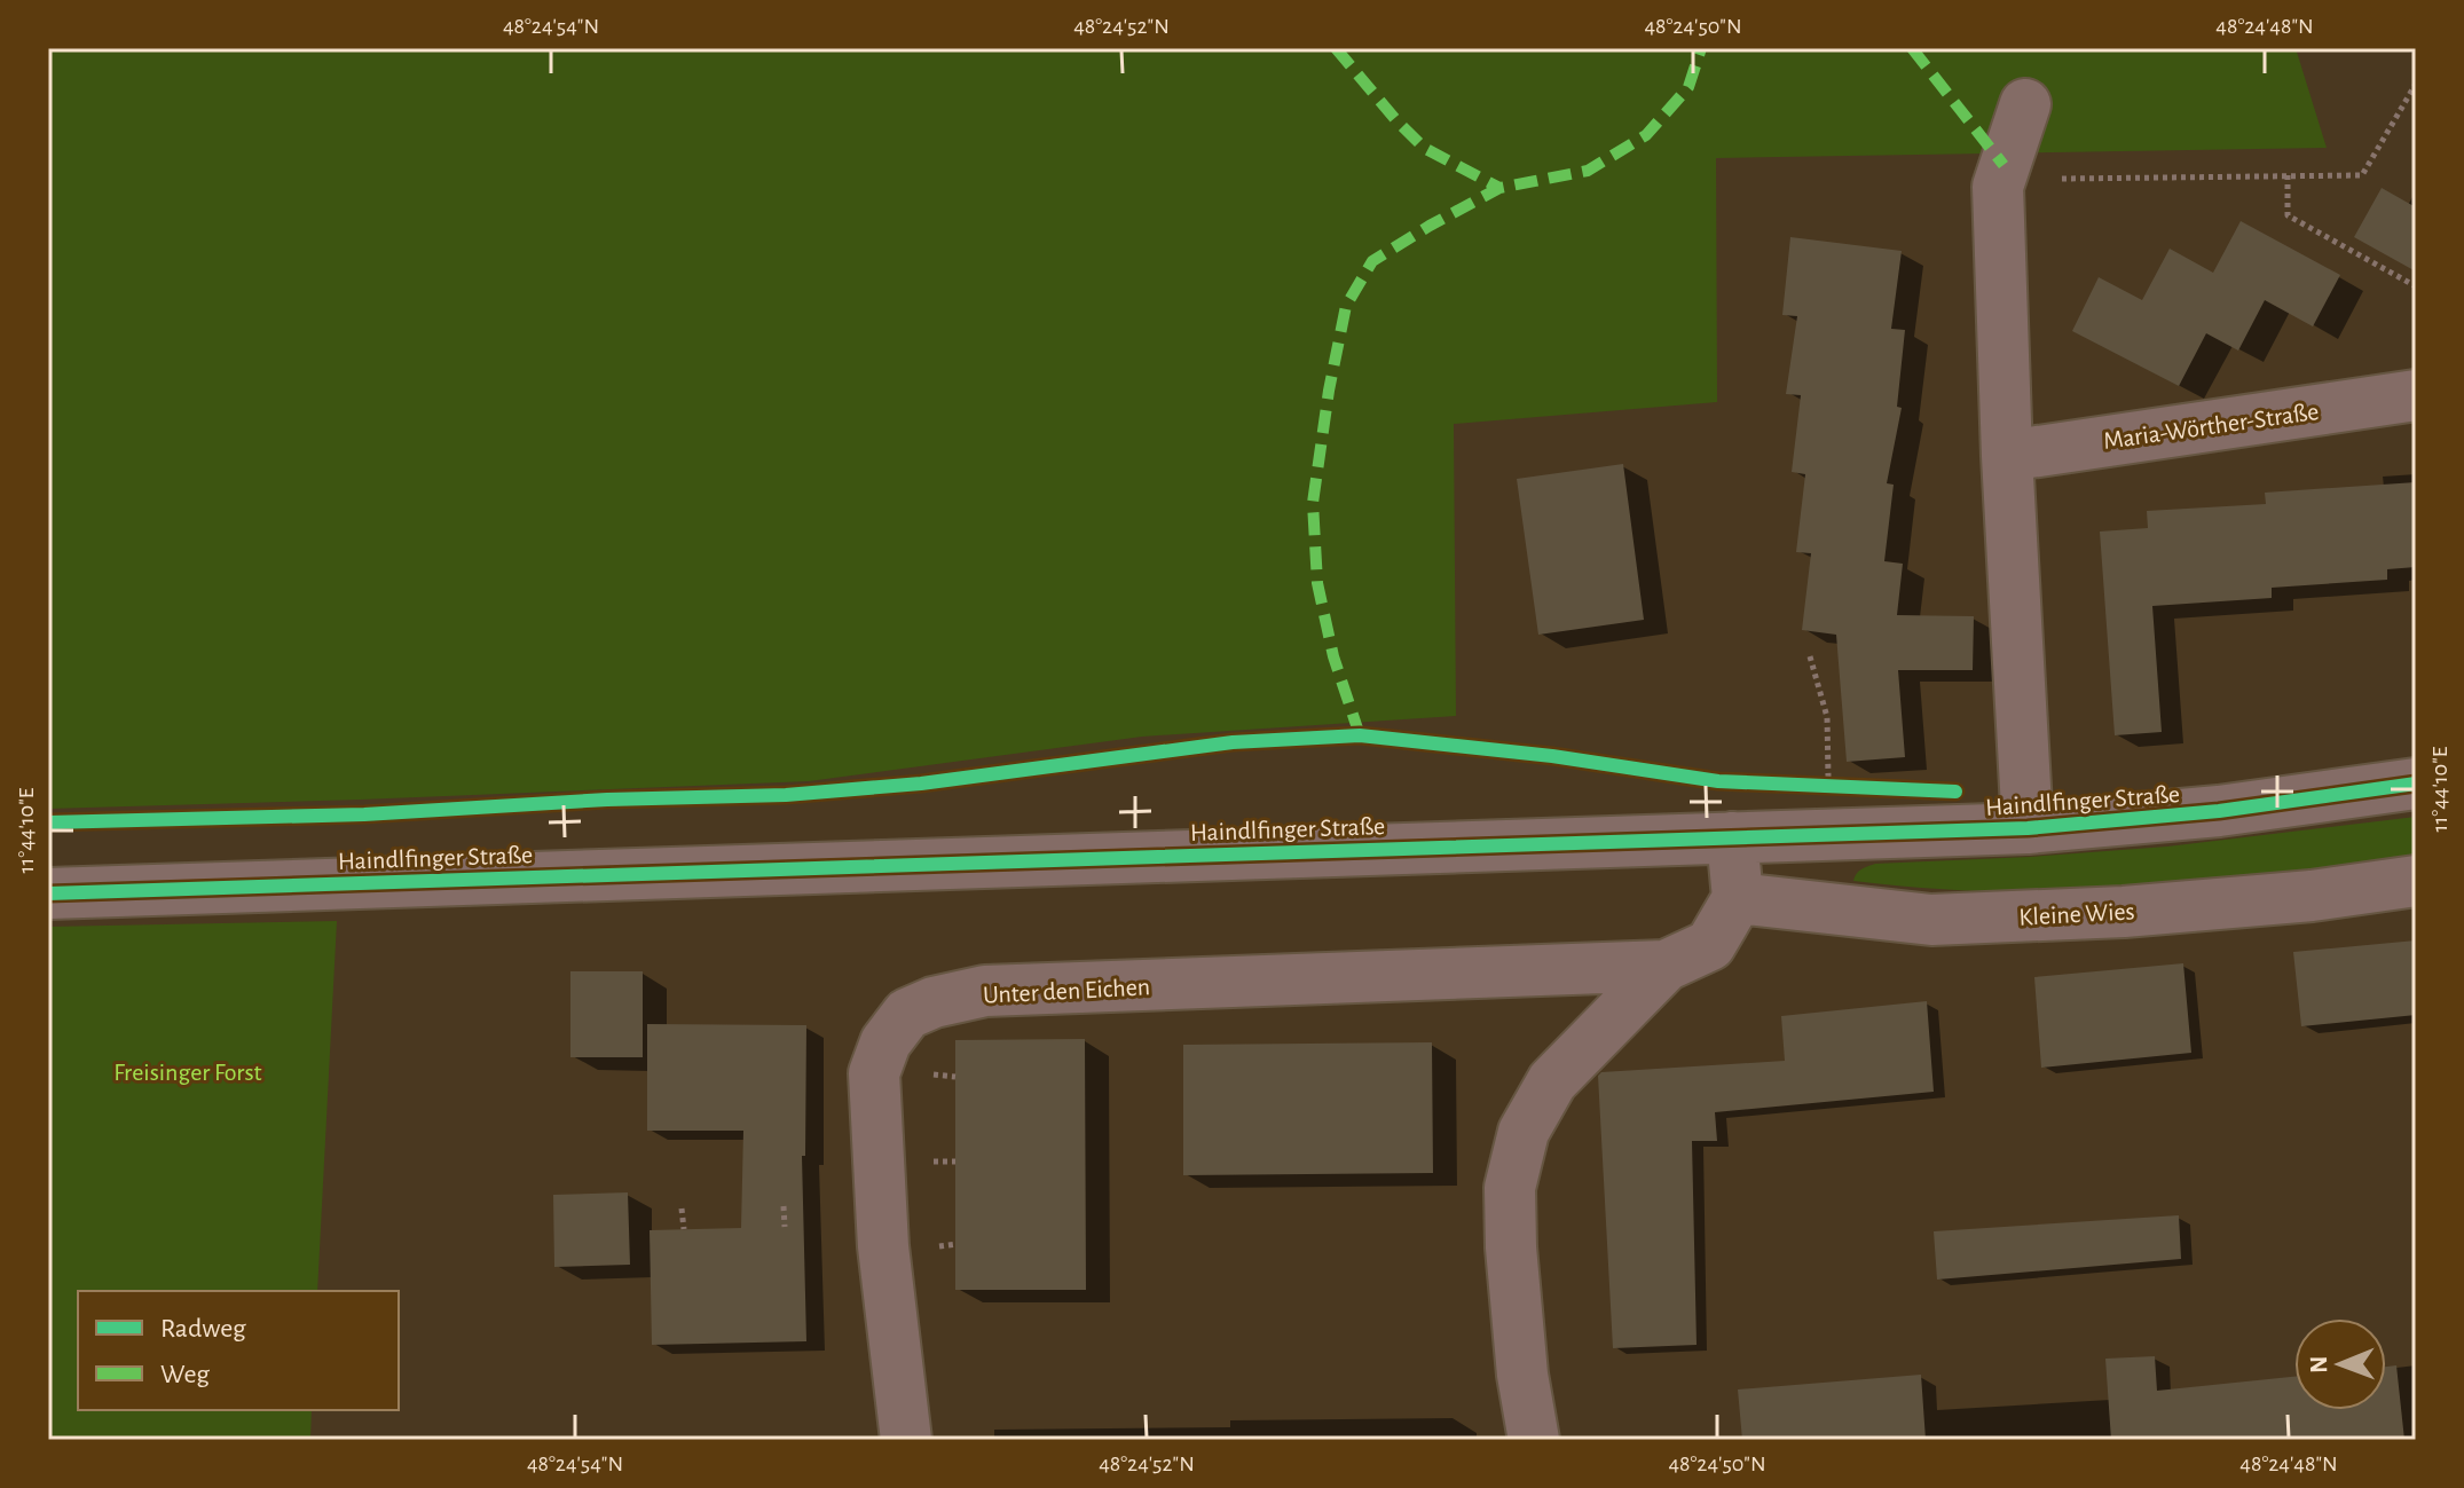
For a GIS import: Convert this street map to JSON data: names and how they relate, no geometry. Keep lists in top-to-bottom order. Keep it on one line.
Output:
{"streets":{"street":["Maria-Wörther-Straße","Haindlfinger Straße","Kleine Wies","Unter den Eichen"]},"parks":["Freisinger Forst"],"legend":["Radweg","Weg"],"north":"left","coordinates":["48°24'54\"N","48°24'52\"N","48°24'50\"N","48°24'48\"N","11°44'10\"E"]}
